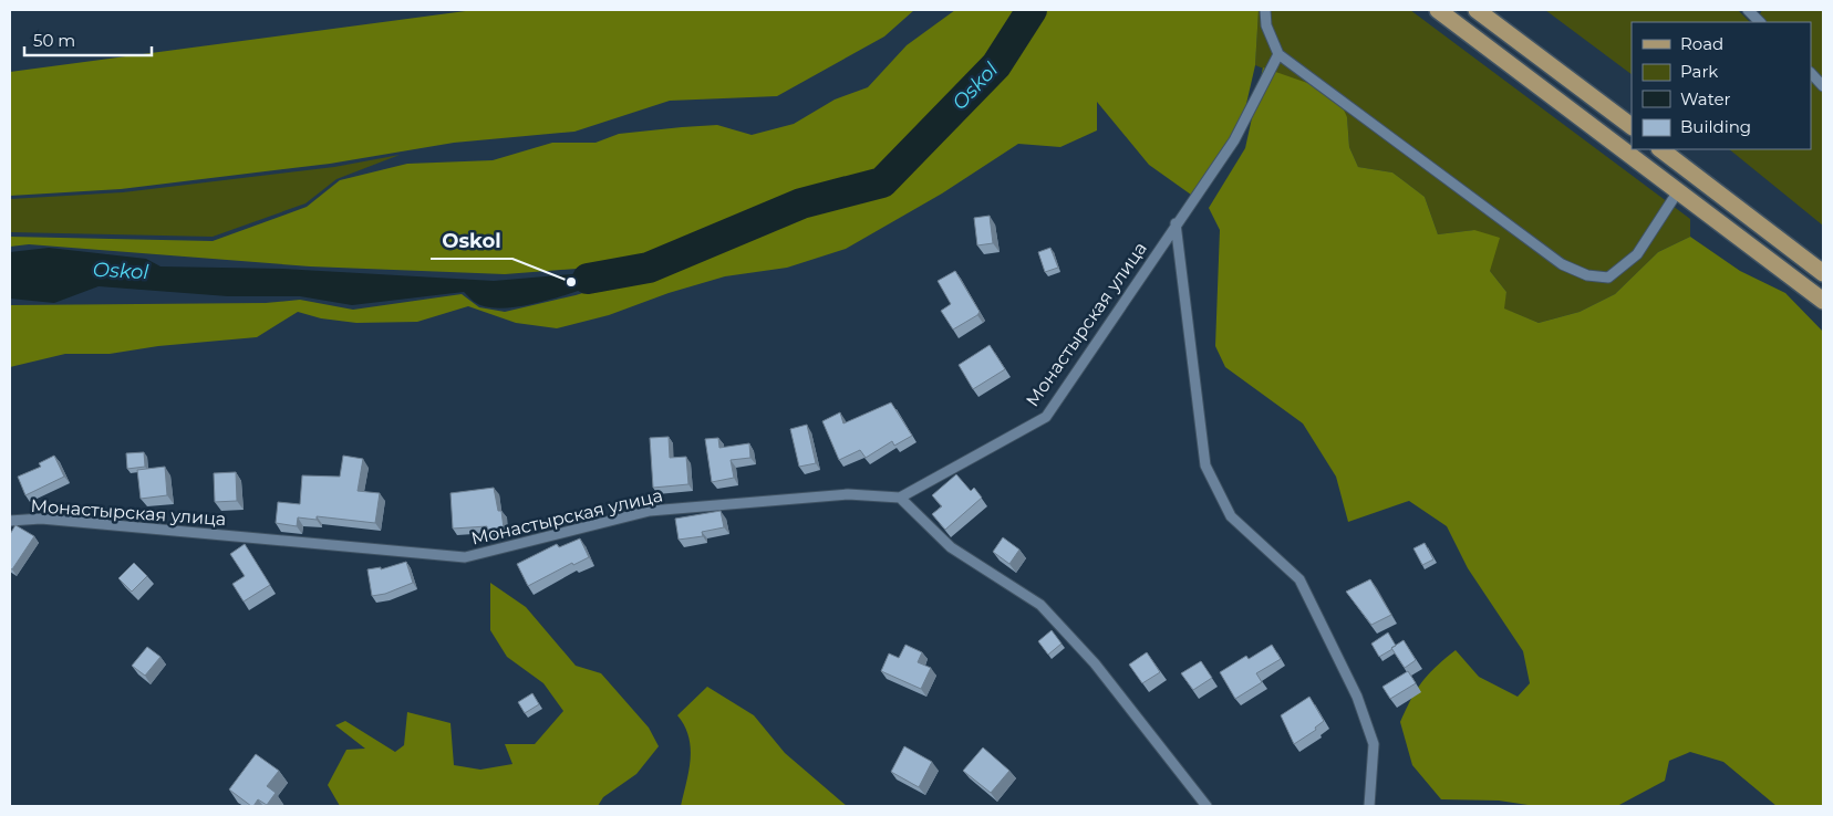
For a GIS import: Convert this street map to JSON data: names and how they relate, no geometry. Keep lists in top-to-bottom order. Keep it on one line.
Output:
{"streets":{"lane":["Монастырская улица"]},"water":["Oskol"],"places":["Oskol"],"legend":["Road","Park","Water","Building"],"scale_bar":"50 m"}
